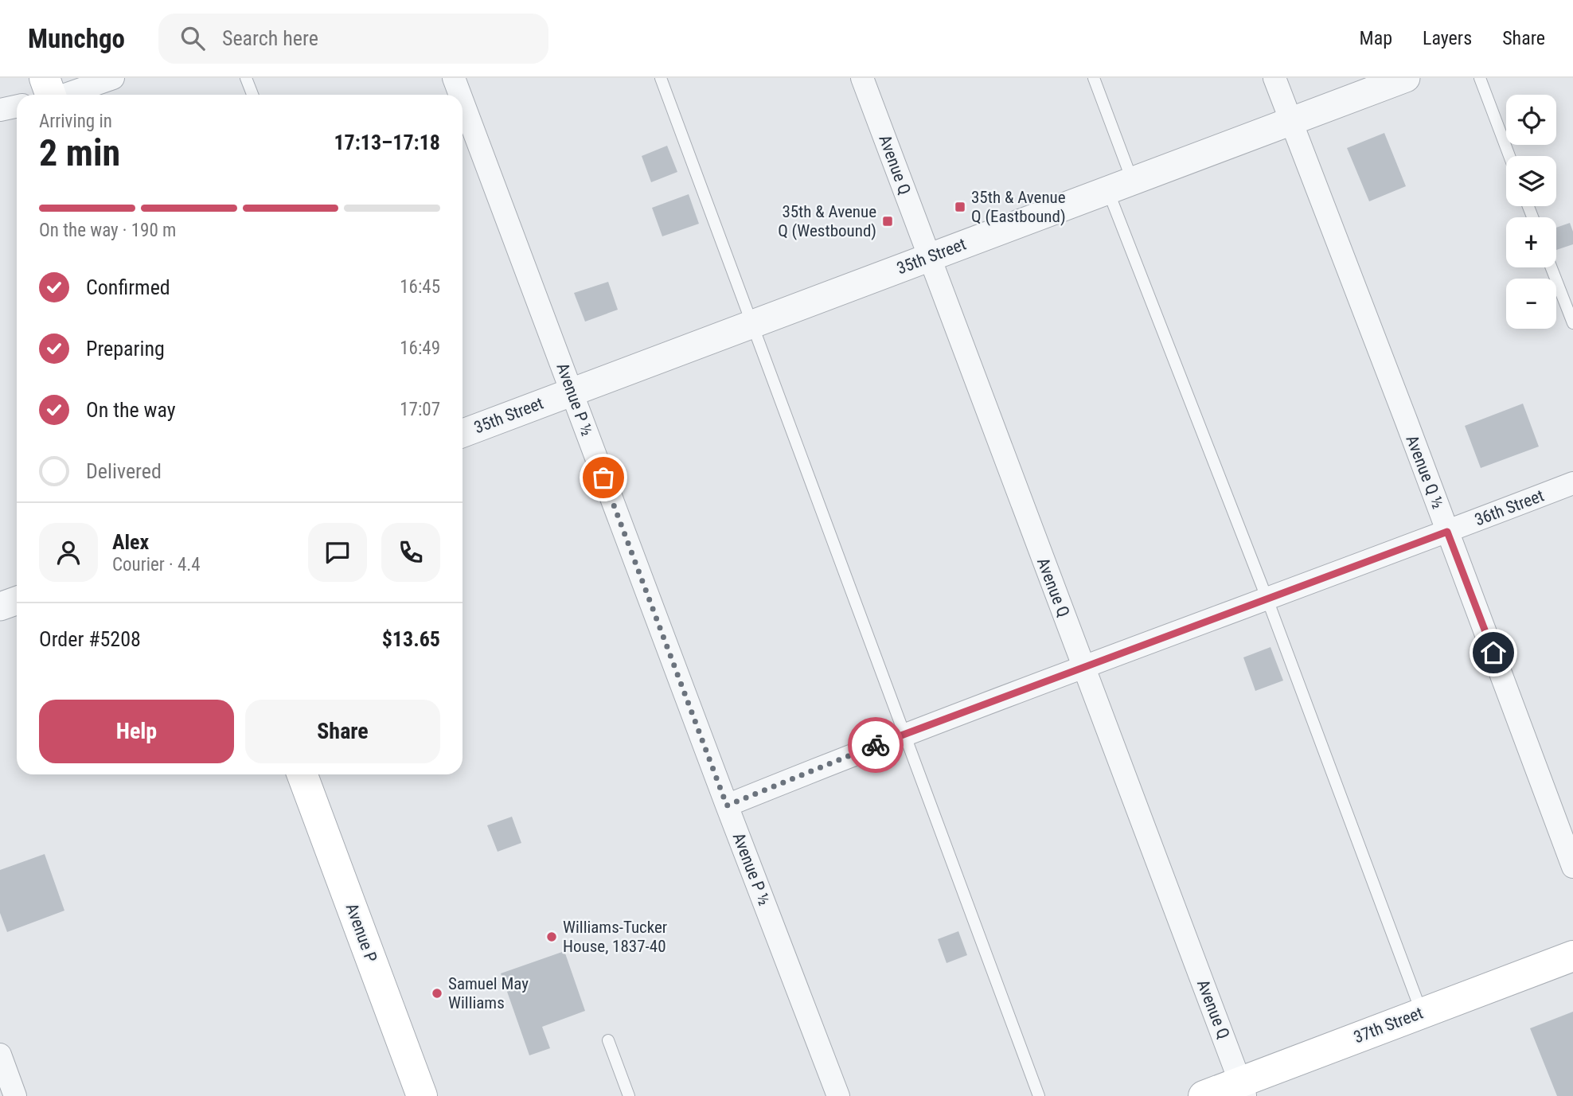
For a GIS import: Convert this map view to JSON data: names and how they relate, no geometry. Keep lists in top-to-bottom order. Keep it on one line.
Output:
{"streets":{"main road":["Avenue P","37th Street"],"street":["Avenue Q","35th Street","Avenue P ½","Avenue Q ½","36th Street"]},"crossings":[["Avenue Q","35th Street"],["Avenue Q","36th Street"],["Avenue Q","37th Street"],["35th Street","Avenue P ½"],["35th Street","Avenue Q ½"],["Avenue P ½","36th Street"],["Avenue Q ½","36th Street"]],"places":{"transit":["35th & Avenue Q (Eastbound)","35th & Avenue Q (Westbound)"],"other":["Williams-Tucker House, 1837-40","Samuel May Williams"]},"page":{"header":"Munchgo","search":"Search here","nav":["Map","Layers","Share"],"map_buttons":["+","−"],"heading":["2 min","Arriving in","17:13–17:18"],"panel":["Alex","Courier · 4.4","Order #5208","$13.65"],"bar":"On the way · 190 m","list":[["Confirmed","16:45"],["Preparing","16:49"],["On the way","17:07"],"Delivered"],"buttons":["Help","Share"]}}
